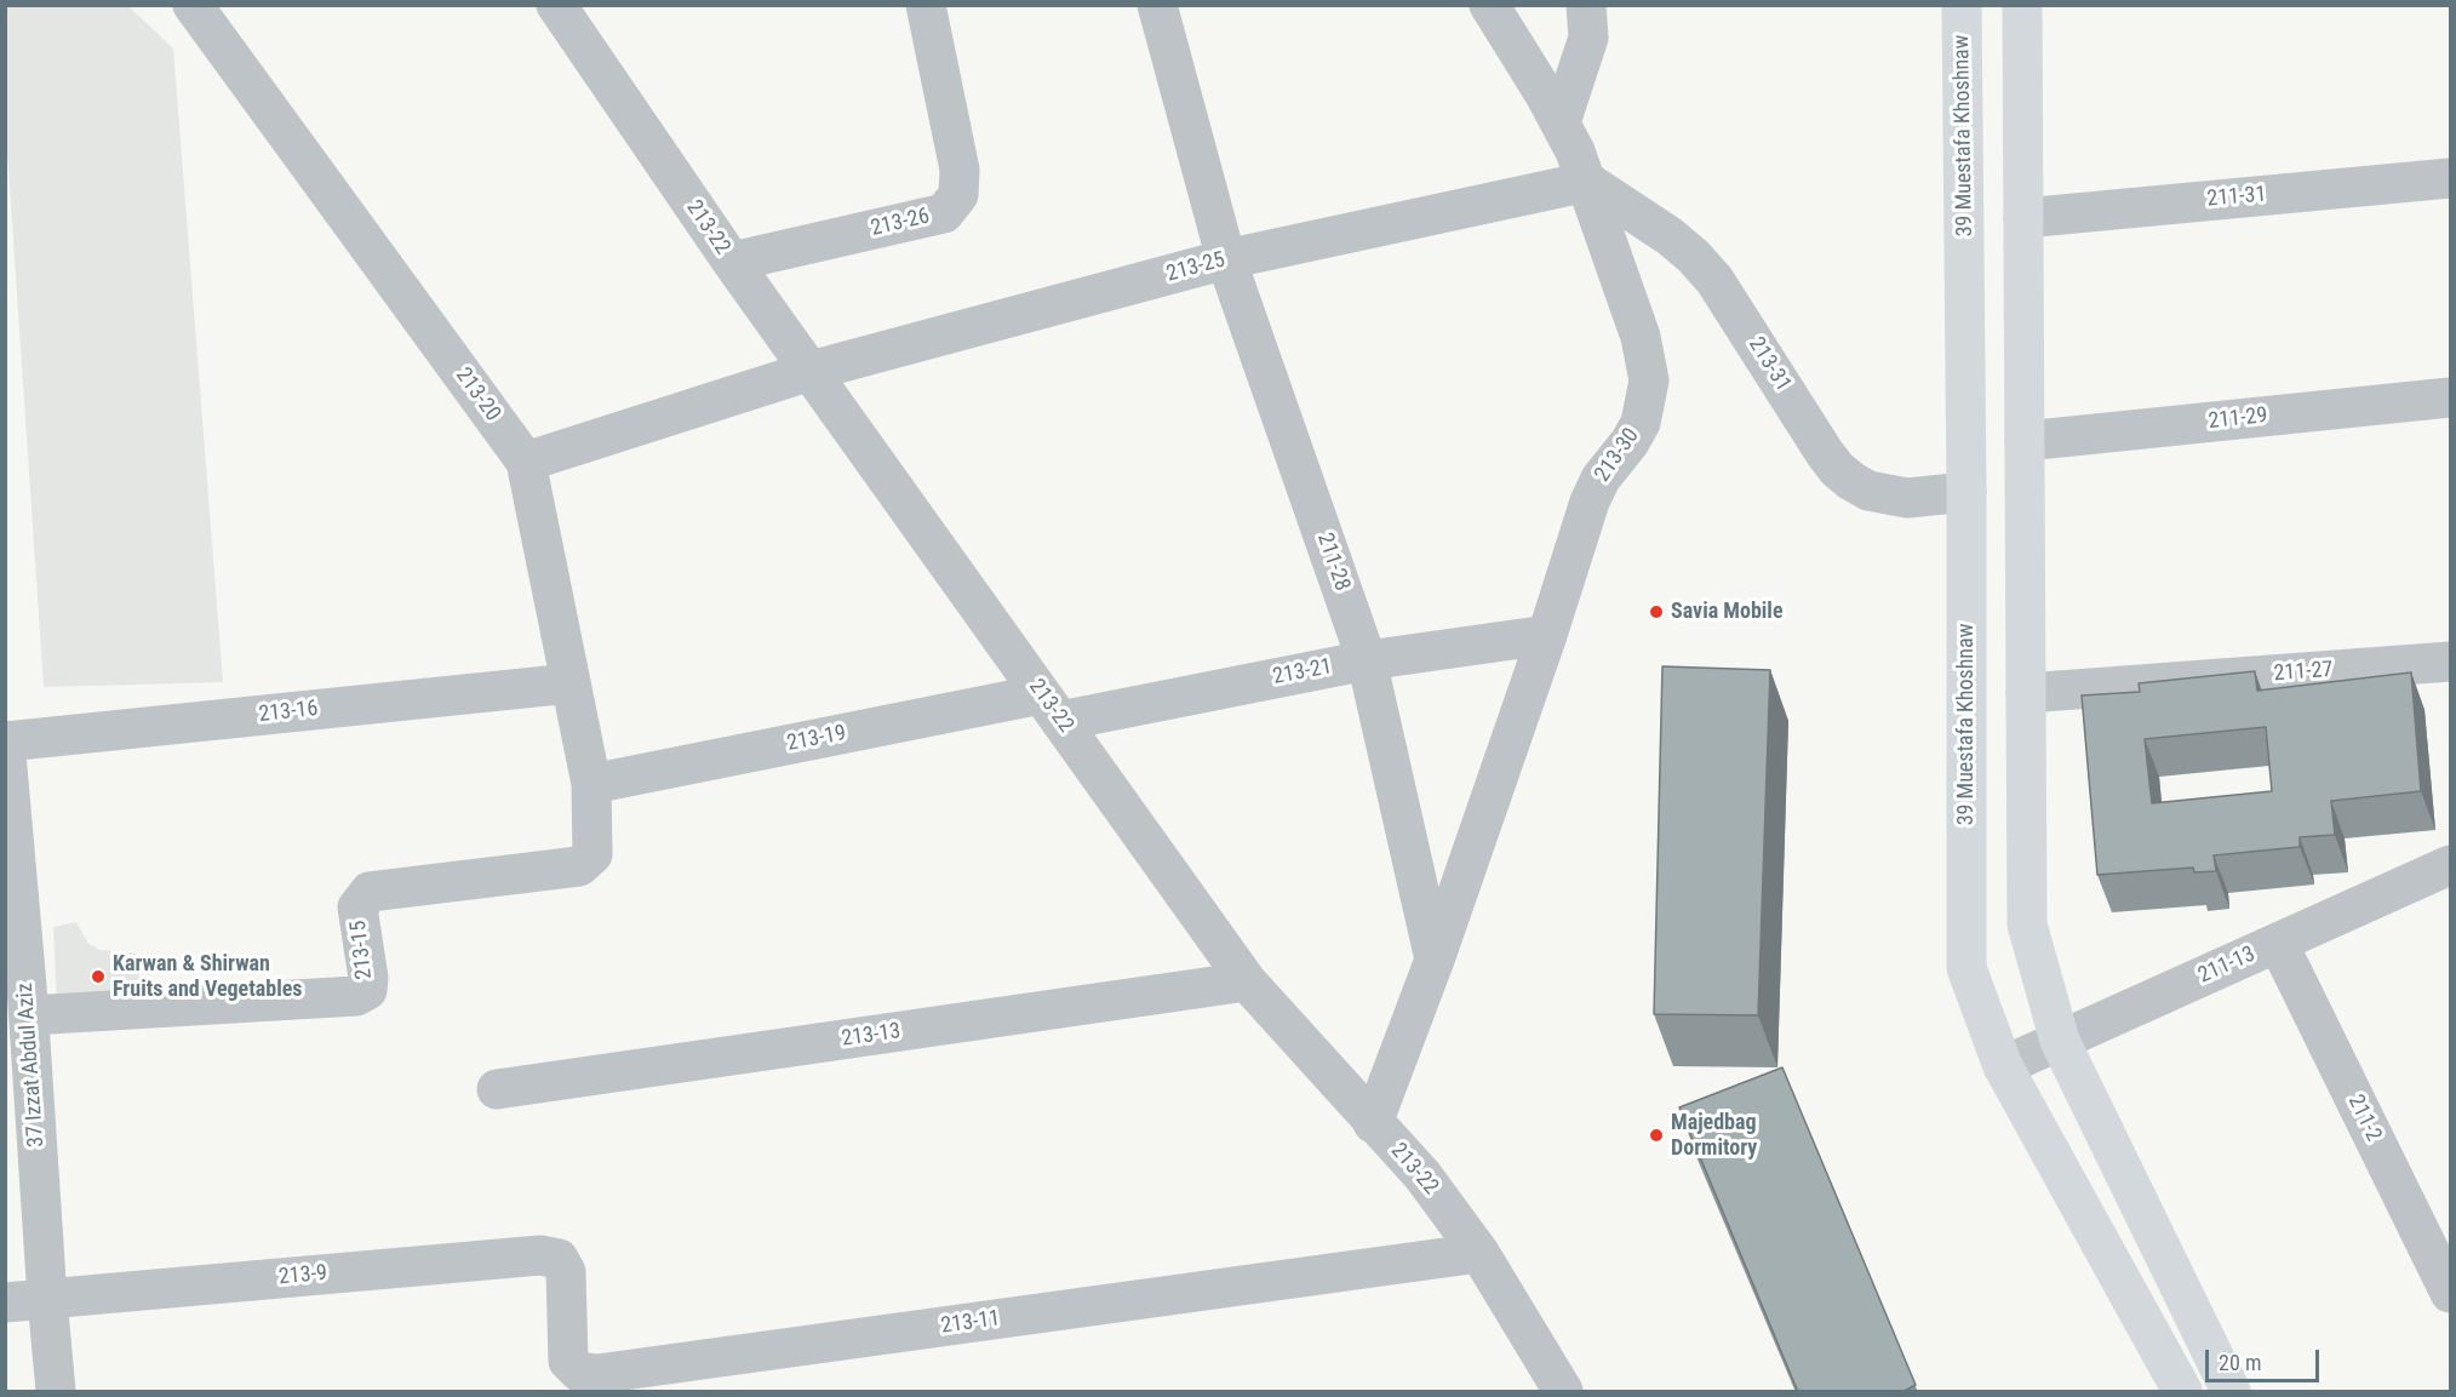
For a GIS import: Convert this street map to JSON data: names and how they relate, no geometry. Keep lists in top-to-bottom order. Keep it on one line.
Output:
{"streets":{"main road":["39 Muestafa Khoshnaw"],"street":["211-31","213-26","213-22","213-25","213-31","213-20","211-29","213-30","211-28","213-21","211-27","213-16","213-19","213-15","211-13","213-13","37 Izzat Abdul Aziz","211-2","213-9","213-11"]},"crossings":[["39 Muestafa Khoshnaw","213-31"],["39 Muestafa Khoshnaw","211-13"],["213-26","213-22"],["213-22","213-25"],["213-22","213-21"],["213-22","213-19"],["213-22","213-13"],["213-22","213-11"],["213-25","213-31"],["213-25","213-20"],["213-25","213-30"],["213-25","211-28"],["213-31","213-30"],["213-20","213-16"],["213-20","213-19"],["213-20","213-15"],["213-30","211-28"],["213-30","213-21"],["211-28","213-21"],["213-21","213-19"],["213-16","37 Izzat Abdul Aziz"],["213-15","37 Izzat Abdul Aziz"],["211-13","211-2"],["37 Izzat Abdul Aziz","213-9"],["213-9","213-11"]],"places":["Savia Mobile","Karwan & Shirwan Fruits and Vegetables","Majedbag Dormitory"],"scale_bar":"20 m"}
